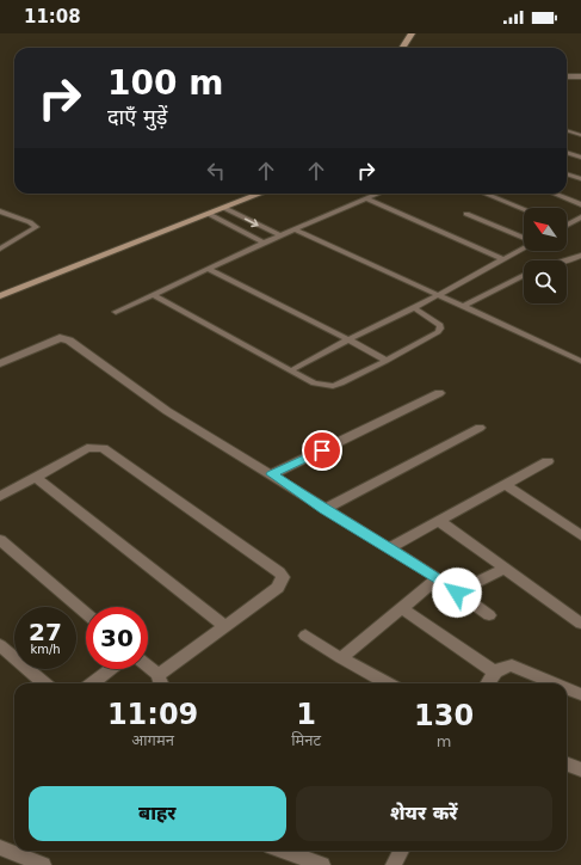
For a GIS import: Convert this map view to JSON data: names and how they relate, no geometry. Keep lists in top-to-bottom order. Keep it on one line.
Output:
{"north":"top left","page":{"status":"11:08","turn":["100 m","दाएँ मुड़ें"],"speed":"27 km/h","limit":"30","eta":["11:09","आगमन","1","मिनट","130","m"],"buttons":["बाहर","शेयर करें"]}}
